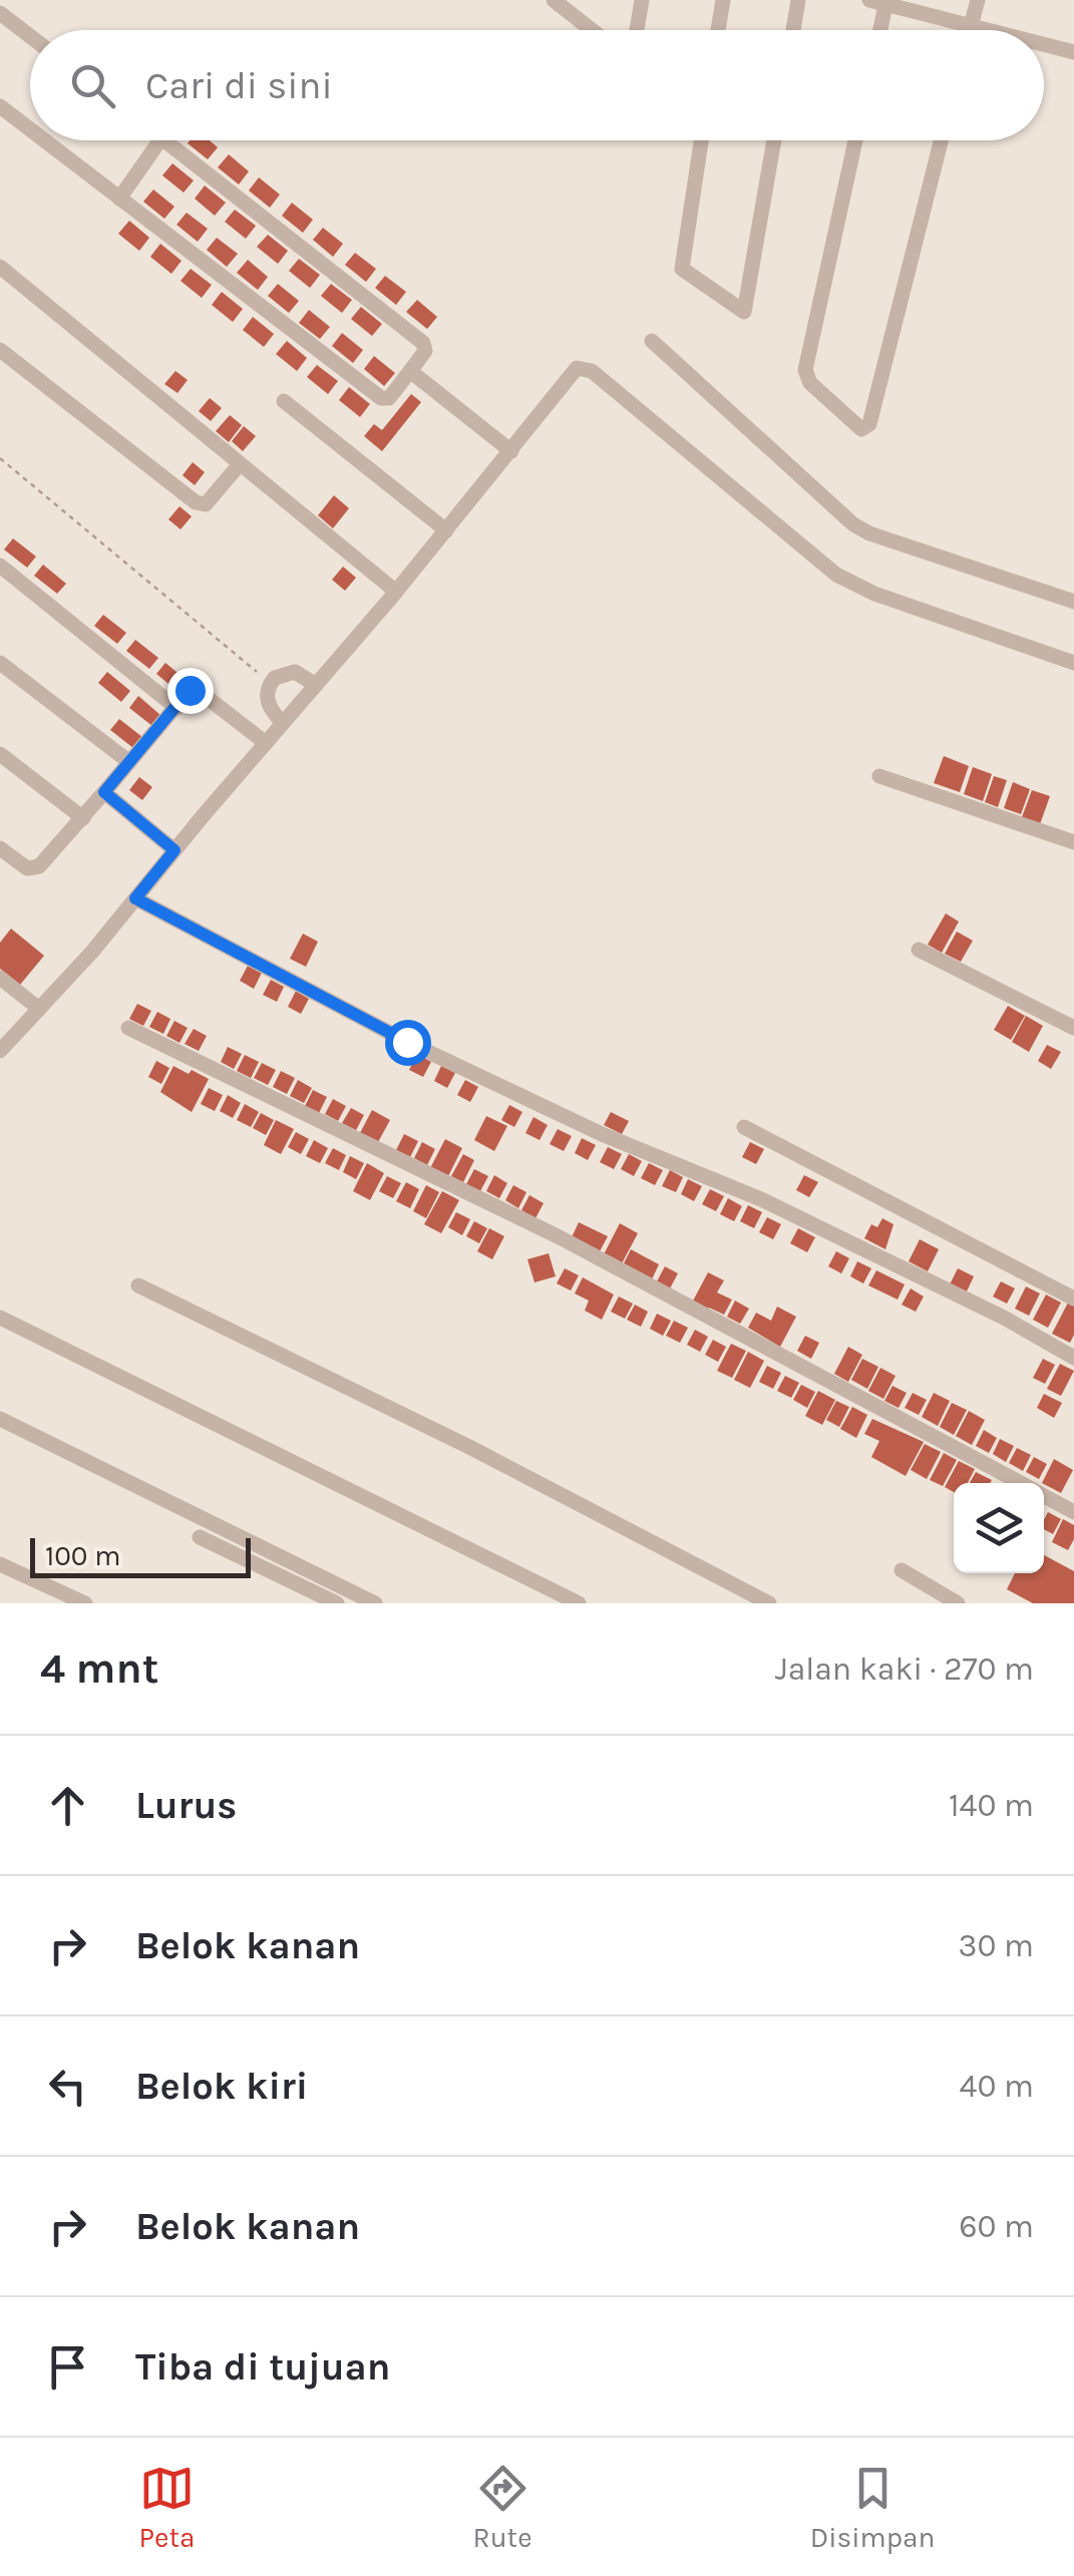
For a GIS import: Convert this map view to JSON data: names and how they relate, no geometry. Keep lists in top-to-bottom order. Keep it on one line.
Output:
{"scale_bar":"100 m","page":{"search":"Cari di sini","scale":"100 m","heading":["4 mnt","Jalan kaki · 270 m"],"list":[["Lurus","140 m"],["Belok kanan","30 m"],["Belok kiri","40 m"],["Belok kanan","60 m"],"Tiba di tujuan"],"nav":["Peta","Rute","Disimpan"]}}
